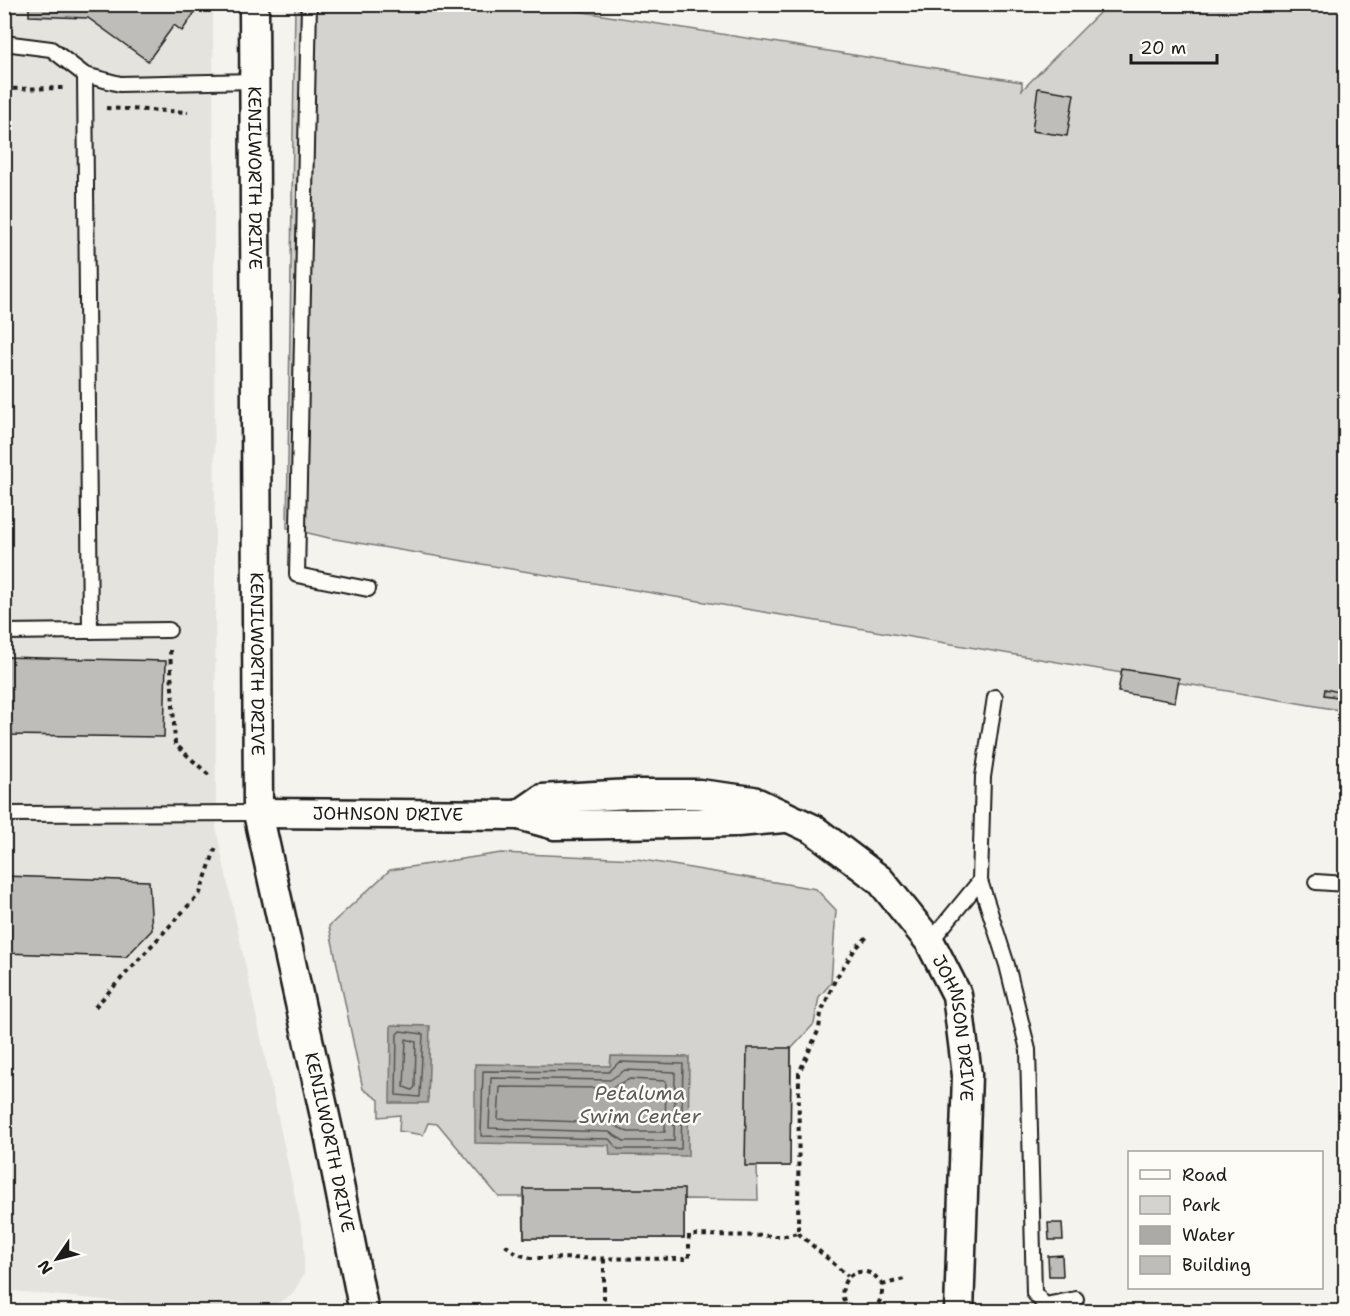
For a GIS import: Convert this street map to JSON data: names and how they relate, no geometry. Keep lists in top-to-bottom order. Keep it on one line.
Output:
{"streets":{"street":["KENILWORTH DRIVE","JOHNSON DRIVE"]},"crossings":[["KENILWORTH DRIVE","JOHNSON DRIVE"]],"water":["Petaluma Swim Center"],"legend":["Road","Park","Water","Building"],"scale_bar":"20 m","north":"bottom left"}
